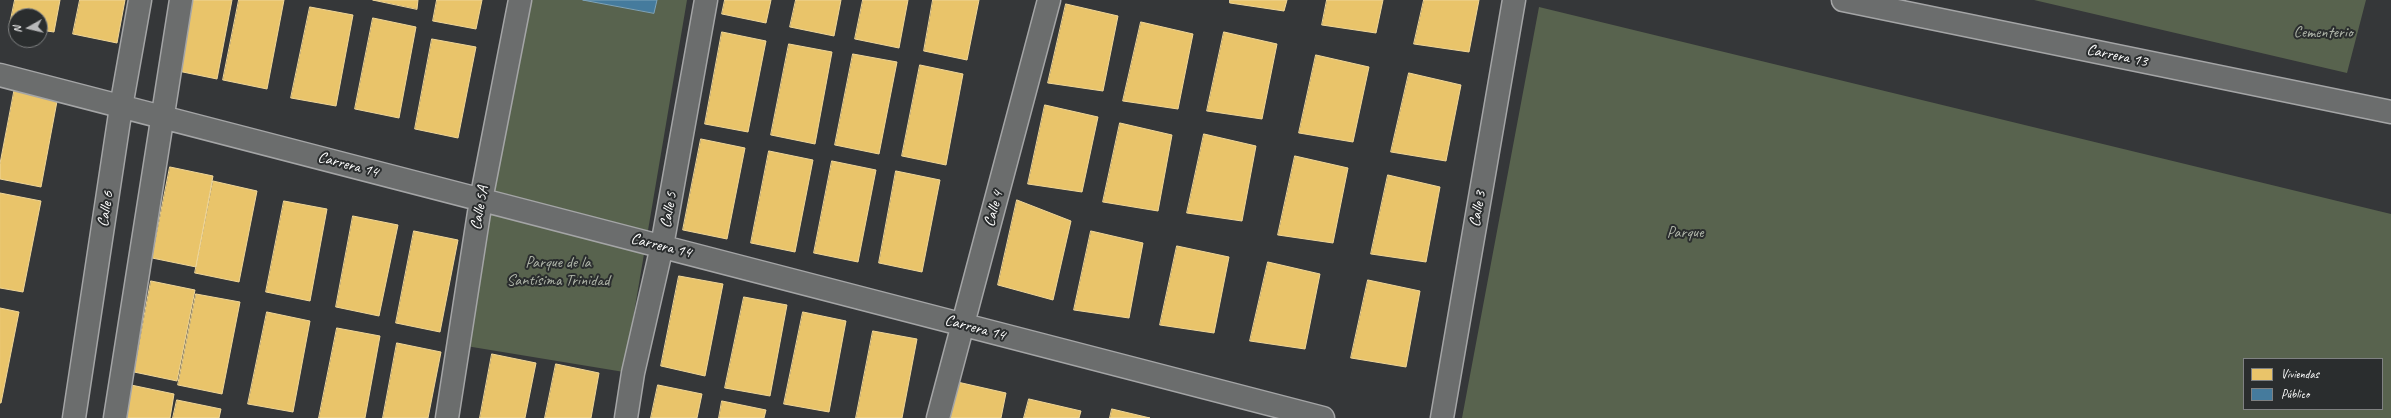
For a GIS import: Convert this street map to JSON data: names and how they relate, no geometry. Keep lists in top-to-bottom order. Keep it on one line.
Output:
{"streets":{"street":["Carrera 13","Carrera 14","Calle 5A","Calle 6","Calle 4","Calle 3","Calle 5"]},"crossings":[["Carrera 14","Calle 5A"],["Carrera 14","Calle 6"],["Carrera 14","Calle 4"],["Carrera 14","Calle 5"]],"parks":["Cementerio","Parque","Parque de la Santísima Trinidad"],"legend":["Viviendas","Público"],"north":"left"}
